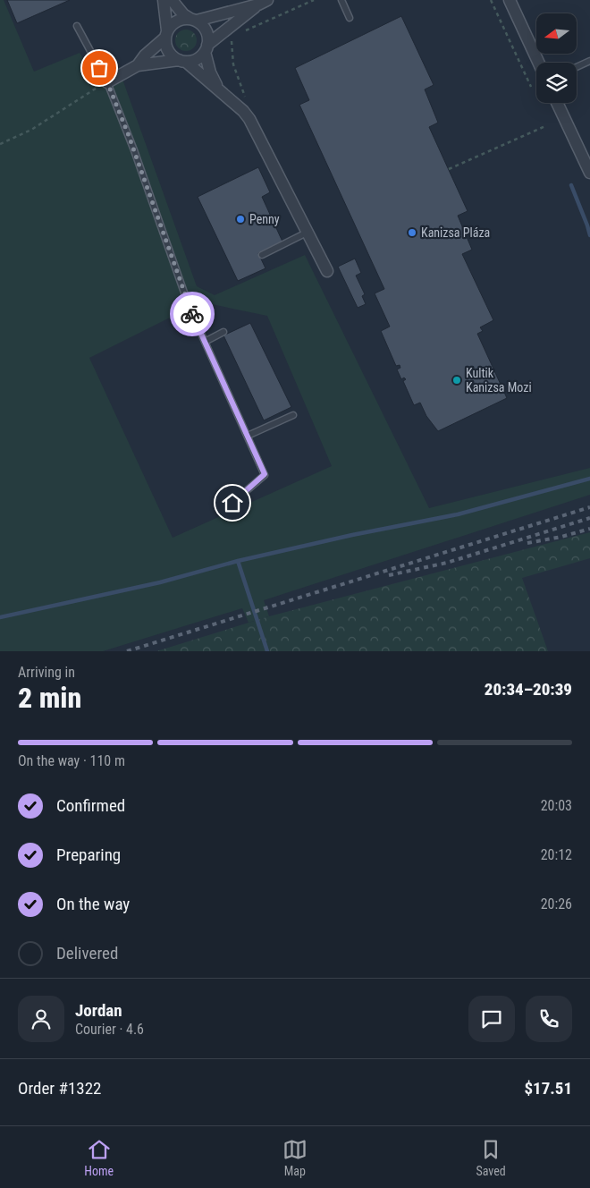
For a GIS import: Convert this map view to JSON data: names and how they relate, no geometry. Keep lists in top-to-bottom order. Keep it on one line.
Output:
{"places":["Penny","Kanizsa Pláza","Kultik Kanizsa Mozi"],"north":"left","page":{"heading":["2 min","Arriving in","20:34–20:39"],"panel":["Jordan","Courier · 4.6","Order #1322","$17.51"],"bar":"On the way · 110 m","list":[["Confirmed","20:03"],["Preparing","20:12"],["On the way","20:26"],"Delivered"],"tabs":["Home","Map","Saved"]}}
